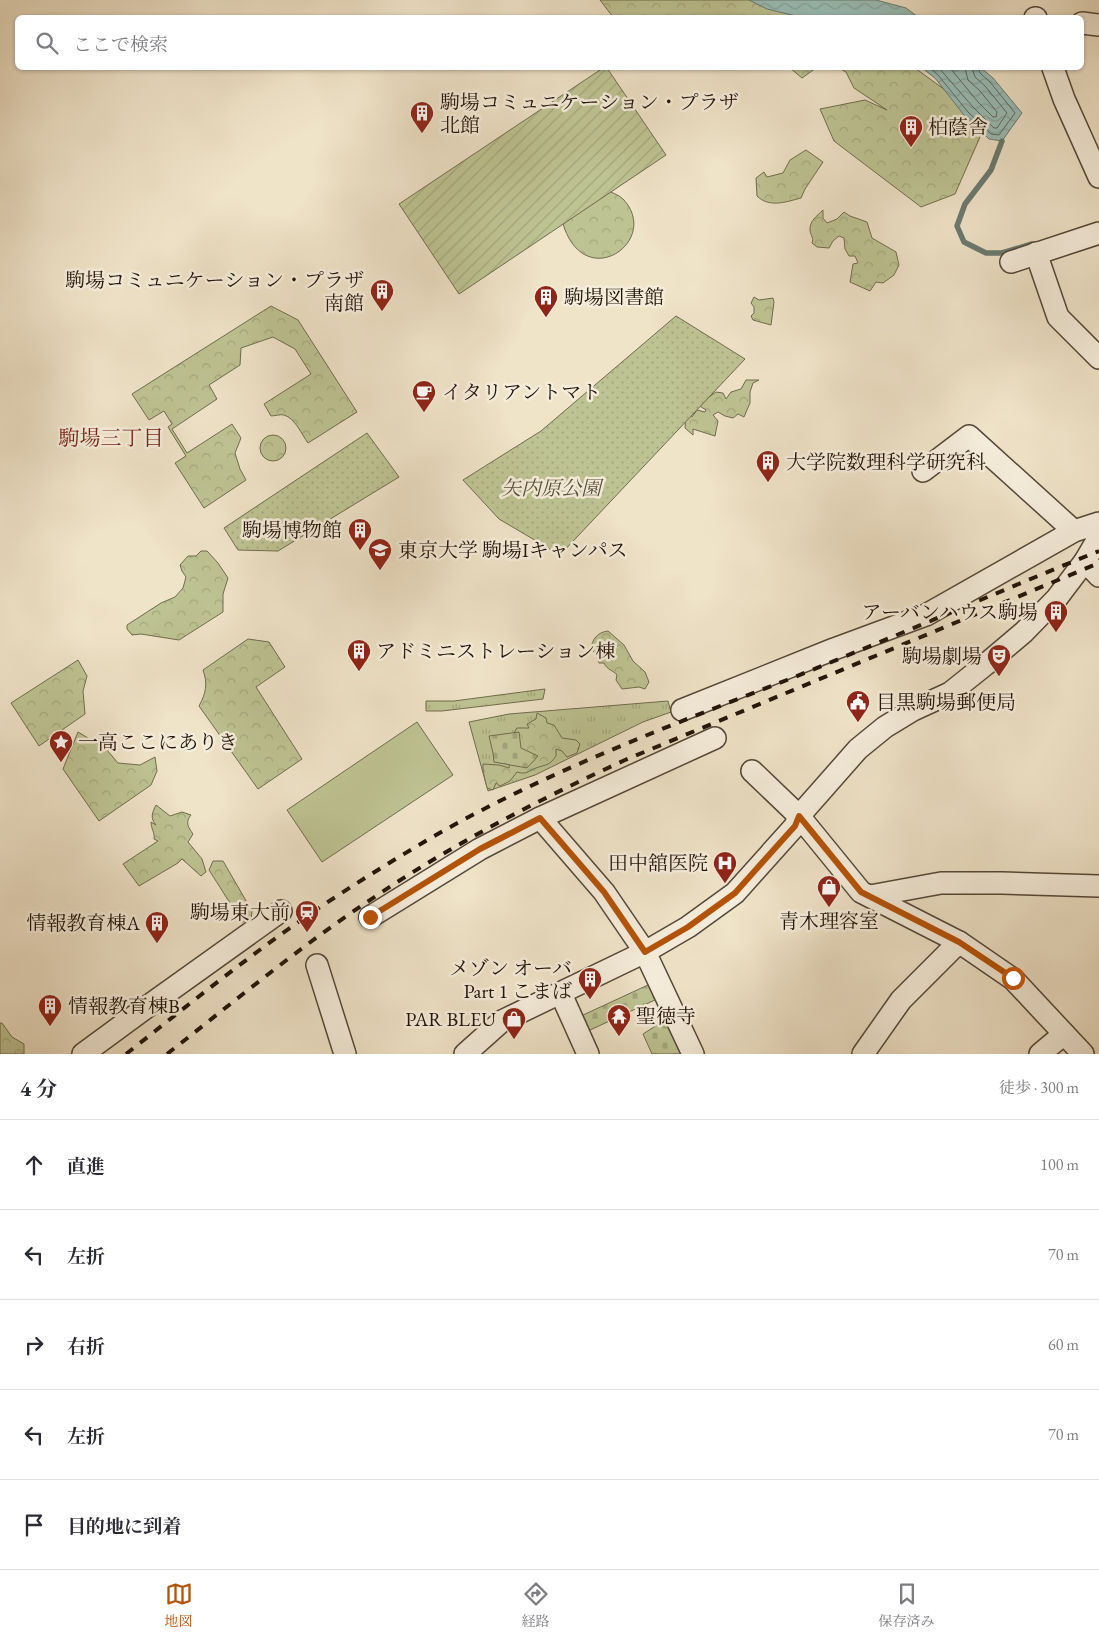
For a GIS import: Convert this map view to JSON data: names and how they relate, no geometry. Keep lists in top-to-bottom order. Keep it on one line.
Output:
{"districts":["駒場三丁目"],"parks":["矢内原公園"],"places":{"building":["駒場コミュニケーション・プラザ 北館","柏蔭舎","駒場コミュニケーション・プラザ 南館","駒場図書館","大学院数理科学研究科","駒場博物館","アーバンハウス駒場","アドミニストレーション棟","情報教育棟A","メゾン オーバ Part 1 こまば","情報教育棟B"],"cafe":["イタリアントマト"],"school or university":["東京大学 駒場Ⅰキャンパス"],"theatre":["駒場劇場"],"public building":["目黒駒場郵便局"],"place":["一高ここにありき"],"hospital":["田中舘医院"],"shop":["青木理容室","PAR BLEU"],"station":["駒場東大前"],"temple":["聖徳寺"]},"page":{"search":"ここで検索","heading":["4 分","徒歩 · 300 m"],"list":[["直進","100 m"],["左折","70 m"],["右折","60 m"],["左折","70 m"],"目的地に到着"],"nav":["地図","経路","保存済み"]}}
